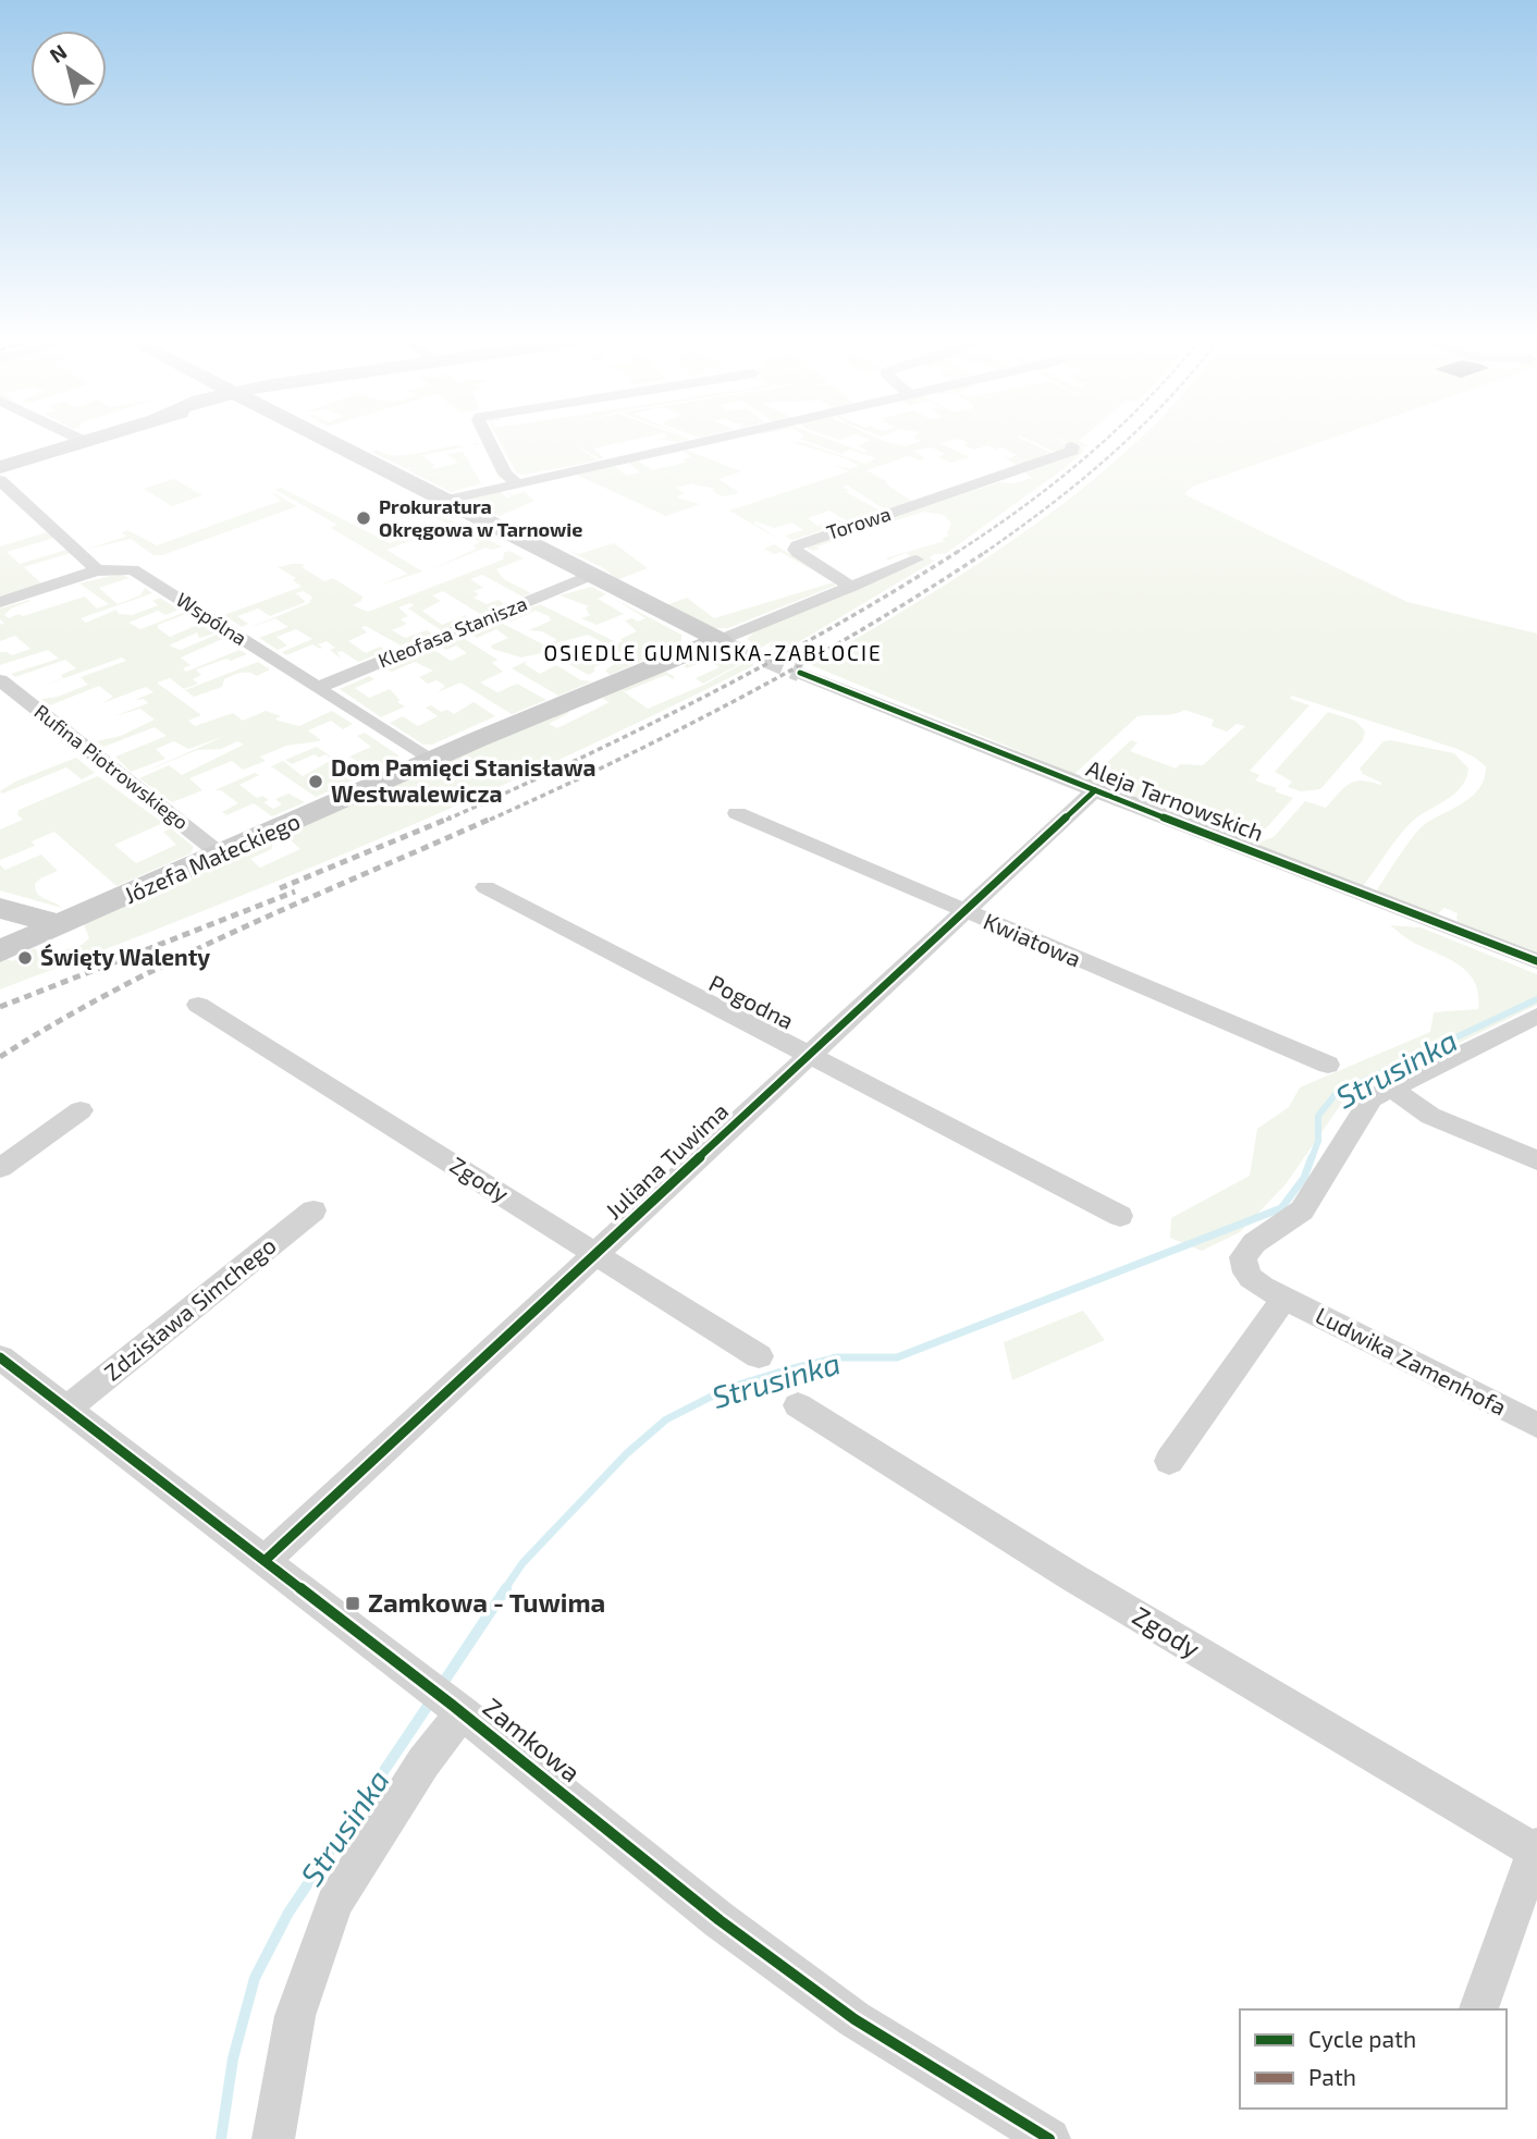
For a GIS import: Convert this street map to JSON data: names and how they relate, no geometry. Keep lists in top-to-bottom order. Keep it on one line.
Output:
{"streets":{"street":["Torowa","Wspólna","Kleofasa Stanisza","Rufina Piotrowskiego","Aleja Tarnowskich","Józefa Małeckiego","Kwiatowa","Pogodna","Juliana Tuwima","Zgody","Zdzisława Simchego","Ludwika Zamenhofa","Zamkowa"]},"crossings":[["Wspólna","Kleofasa Stanisza"],["Wspólna","Józefa Małeckiego"],["Rufina Piotrowskiego","Józefa Małeckiego"],["Aleja Tarnowskich","Juliana Tuwima"],["Kwiatowa","Juliana Tuwima"],["Pogodna","Juliana Tuwima"],["Juliana Tuwima","Zgody"],["Juliana Tuwima","Zamkowa"],["Zdzisława Simchego","Zamkowa"]],"districts":["OSIEDLE GUMNISKA-ZABŁOCIE"],"water":["Strusinka"],"places":{"other":["Prokuratura Okręgowa w Tarnowie","Dom Pamięci Stanisława Westwalewicza","Święty Walenty"],"transit":["Zamkowa - Tuwima"]},"legend":["Cycle path","Path"],"north":"top left"}
